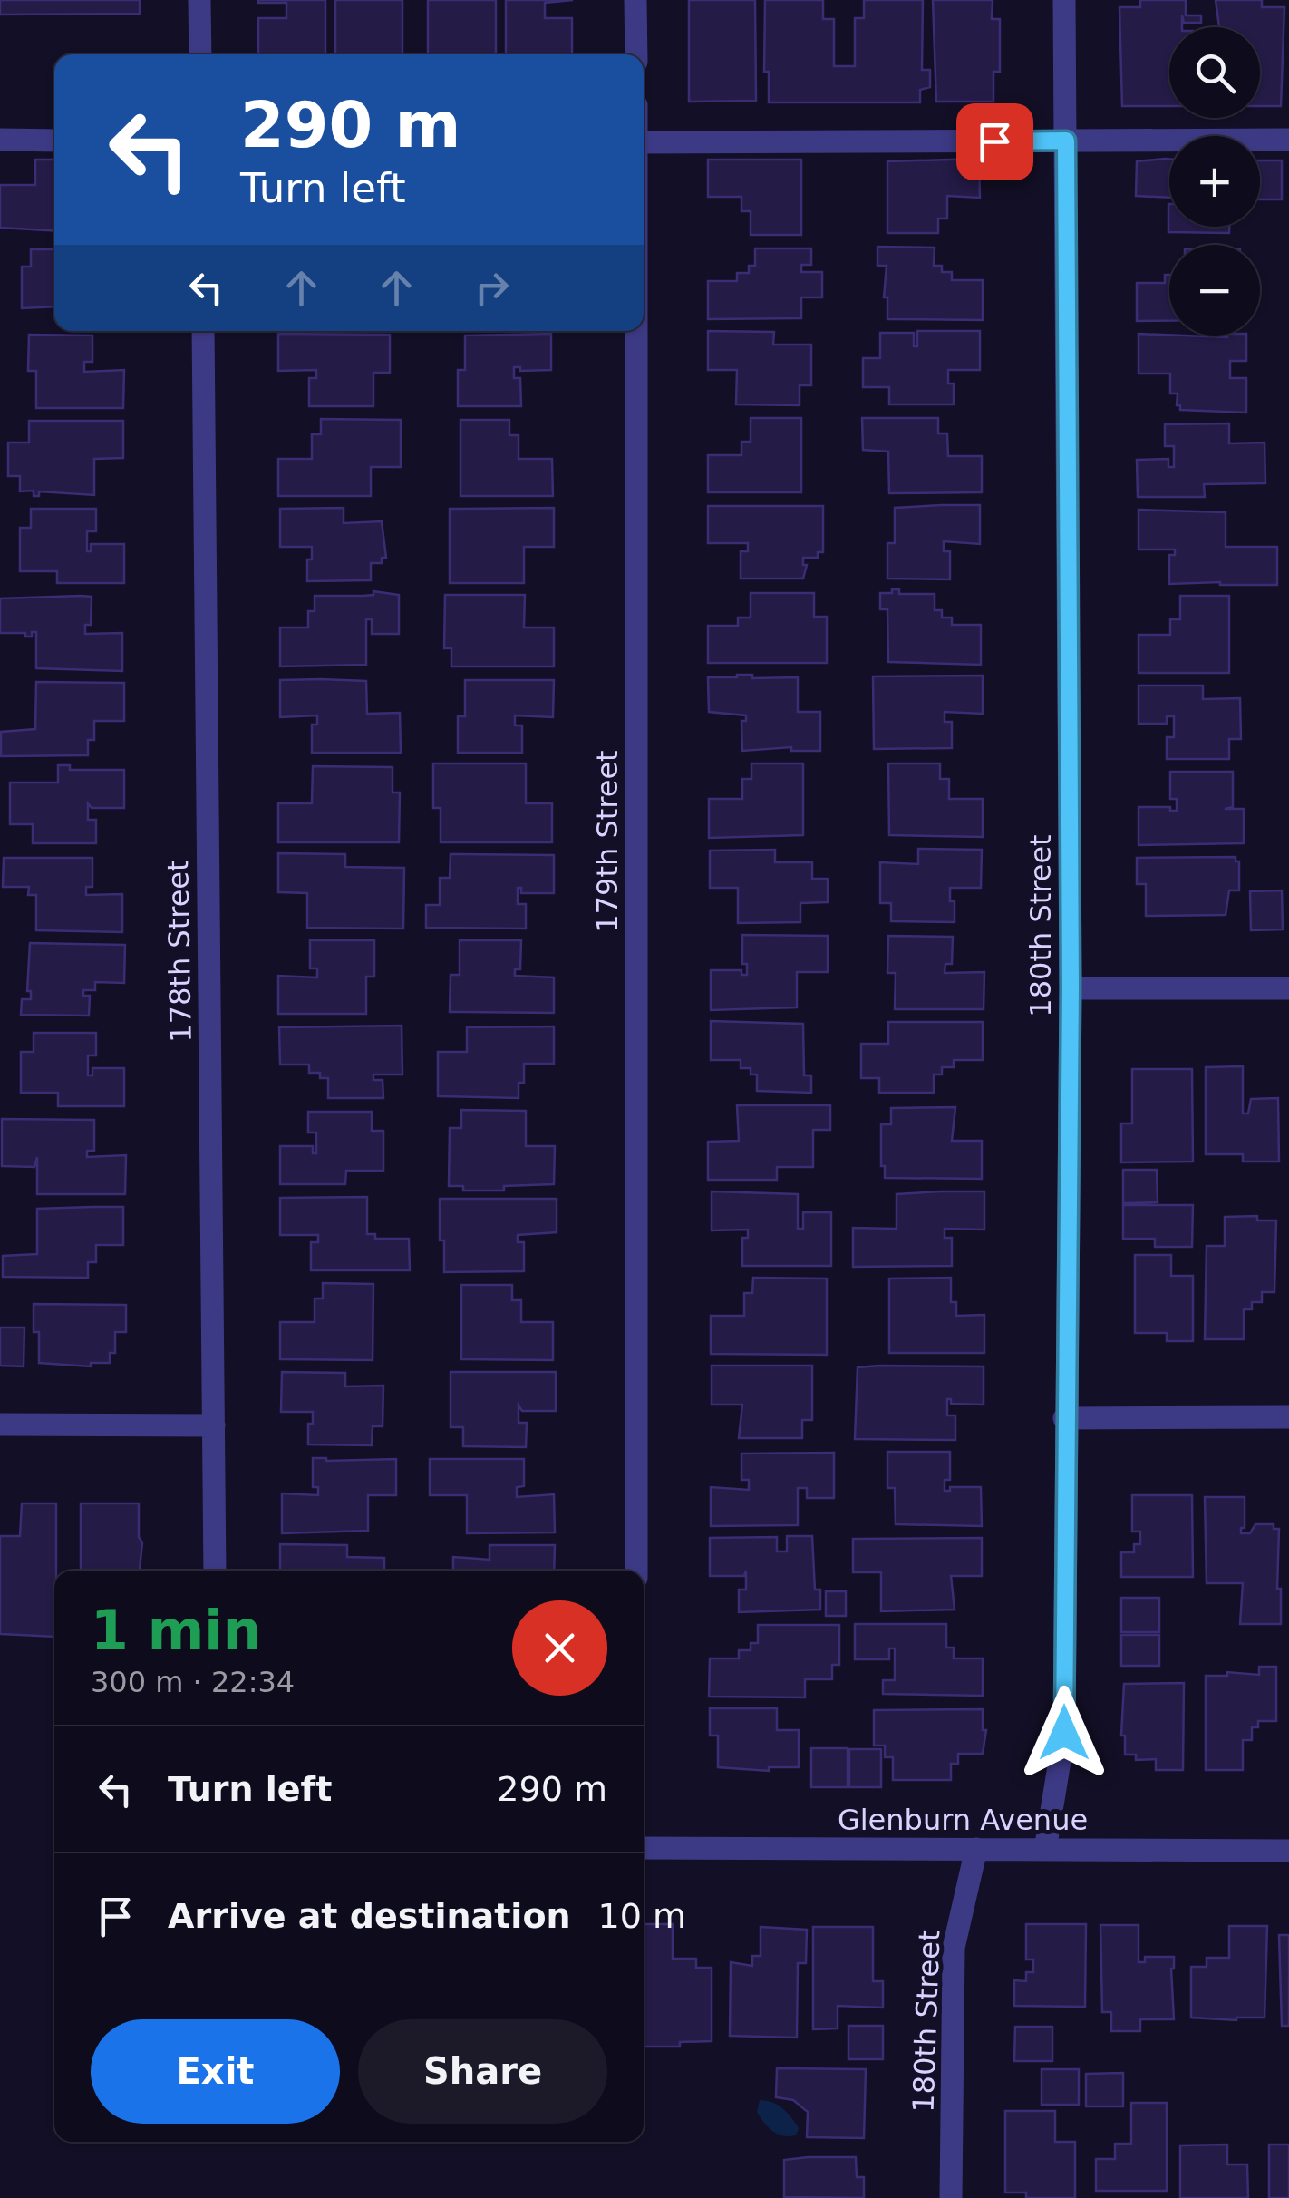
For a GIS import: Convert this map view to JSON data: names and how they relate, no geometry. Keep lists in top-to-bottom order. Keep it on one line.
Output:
{"streets":{"street":["179th Street","180th Street","178th Street","Glenburn Avenue"]},"crossings":[["180th Street","Glenburn Avenue"]],"page":{"map_buttons":["+","−"],"turn":["290 m","Turn left"],"heading":["1 min","300 m · 22:34"],"list":[{"name":"Turn left","value":"290 m"},{"name":"Arrive at destination","value":"10 m"}],"buttons":["Exit","Share"]}}
